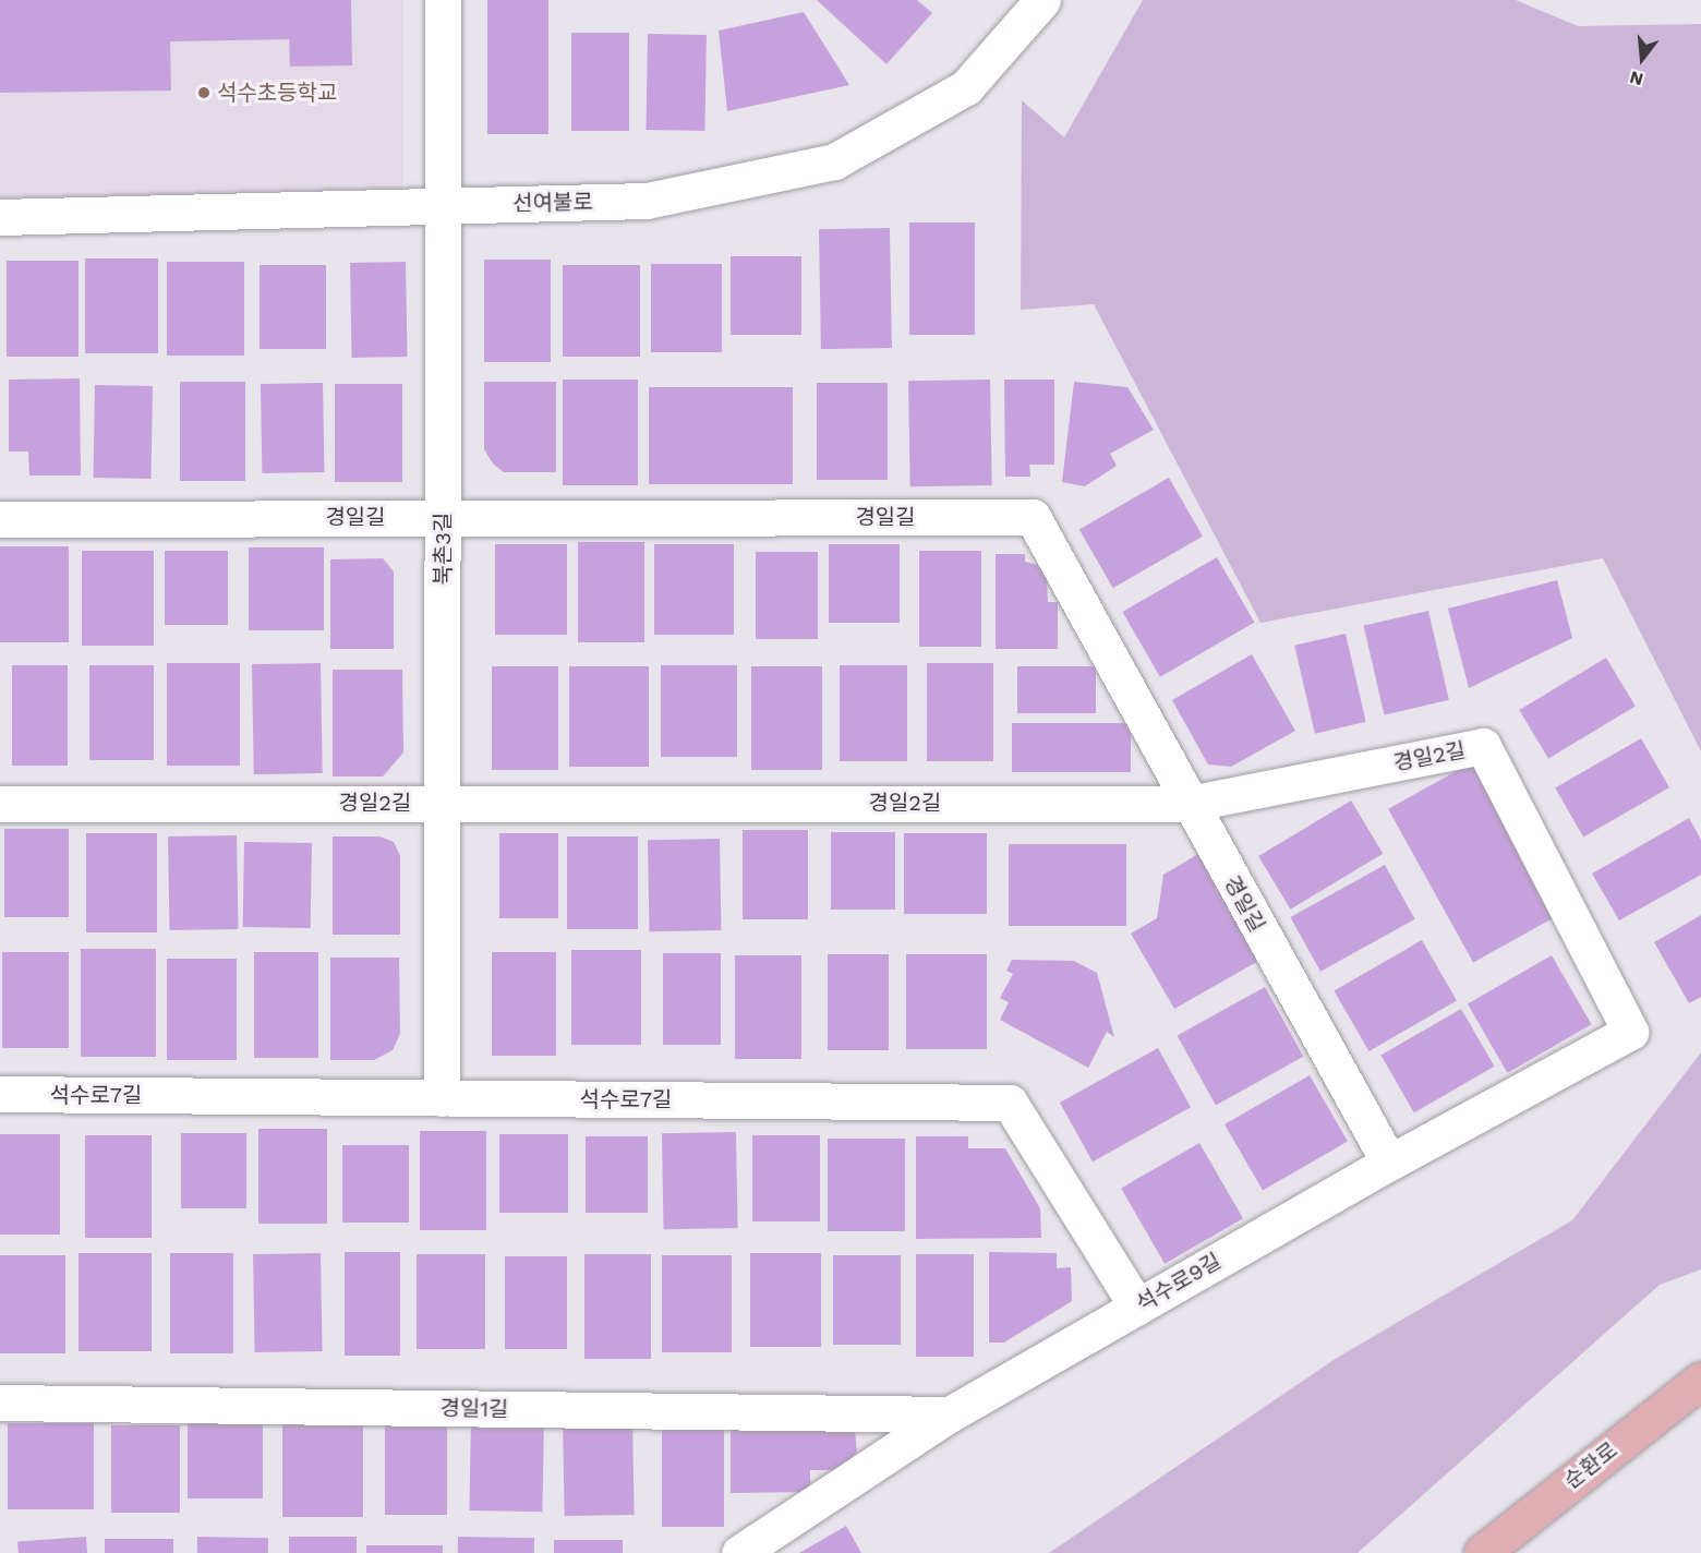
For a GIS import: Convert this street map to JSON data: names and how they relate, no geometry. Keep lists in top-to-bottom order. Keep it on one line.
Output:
{"streets":{"main road":["순환로"],"street":["선여불로","경일길","북촌3길","경일2길","석수로7길","석수로9길","경일1길"]},"crossings":[["선여불로","북촌3길"],["경일길","북촌3길"],["경일길","경일2길"],["경일길","석수로9길"],["북촌3길","경일2길"],["북촌3길","석수로7길"],["경일2길","석수로9길"],["석수로7길","석수로9길"],["석수로9길","경일1길"]],"places":["석수초등학교"],"north":"bottom"}
